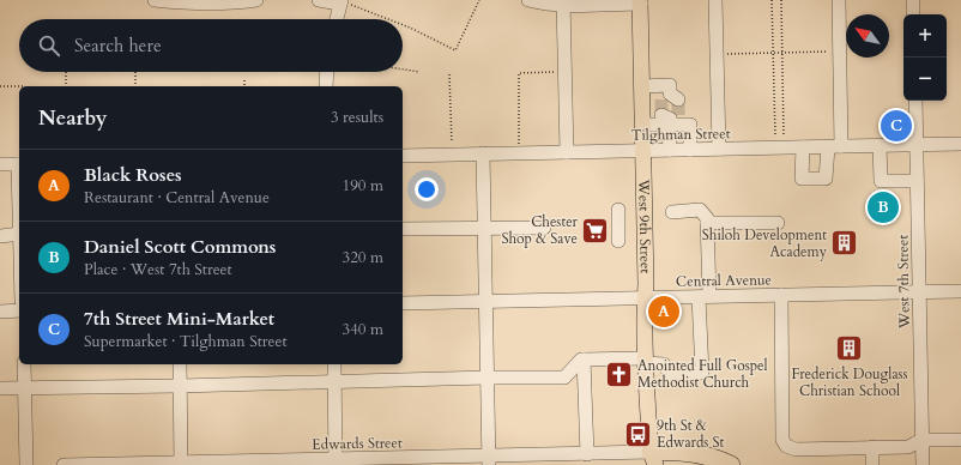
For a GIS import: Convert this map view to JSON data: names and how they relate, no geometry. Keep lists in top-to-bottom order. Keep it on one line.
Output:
{"streets":{"main road":["West 9th Street"],"street":["Tilghman Street","Central Avenue","West 7th Street","Edwards Street"]},"crossings":[["Tilghman Street","West 9th Street"],["Tilghman Street","West 7th Street"],["West 9th Street","Central Avenue"],["West 9th Street","Edwards Street"],["Central Avenue","West 7th Street"]],"places":{"supermarket":["Chester Shop & Save"],"building":["Shiloh Development Academy","Frederick Douglass Christian School"],"church":["Anointed Full Gospel Methodist Church"],"bus stop":["9th St & Edwards St"]},"north":"top left","page":{"map_buttons":["+","−"],"search":"Search here","heading":["Nearby","3 results"],"pins":["C","B","A"],"list":[{"mark":"A","name":"Black Roses","note":"Restaurant · Central Avenue","value":"190 m"},{"mark":"B","name":"Daniel Scott Commons","note":"Place · West 7th Street","value":"320 m"},{"mark":"C","name":"7th Street Mini-Market","note":"Supermarket · Tilghman Street","value":"340 m"}]}}
